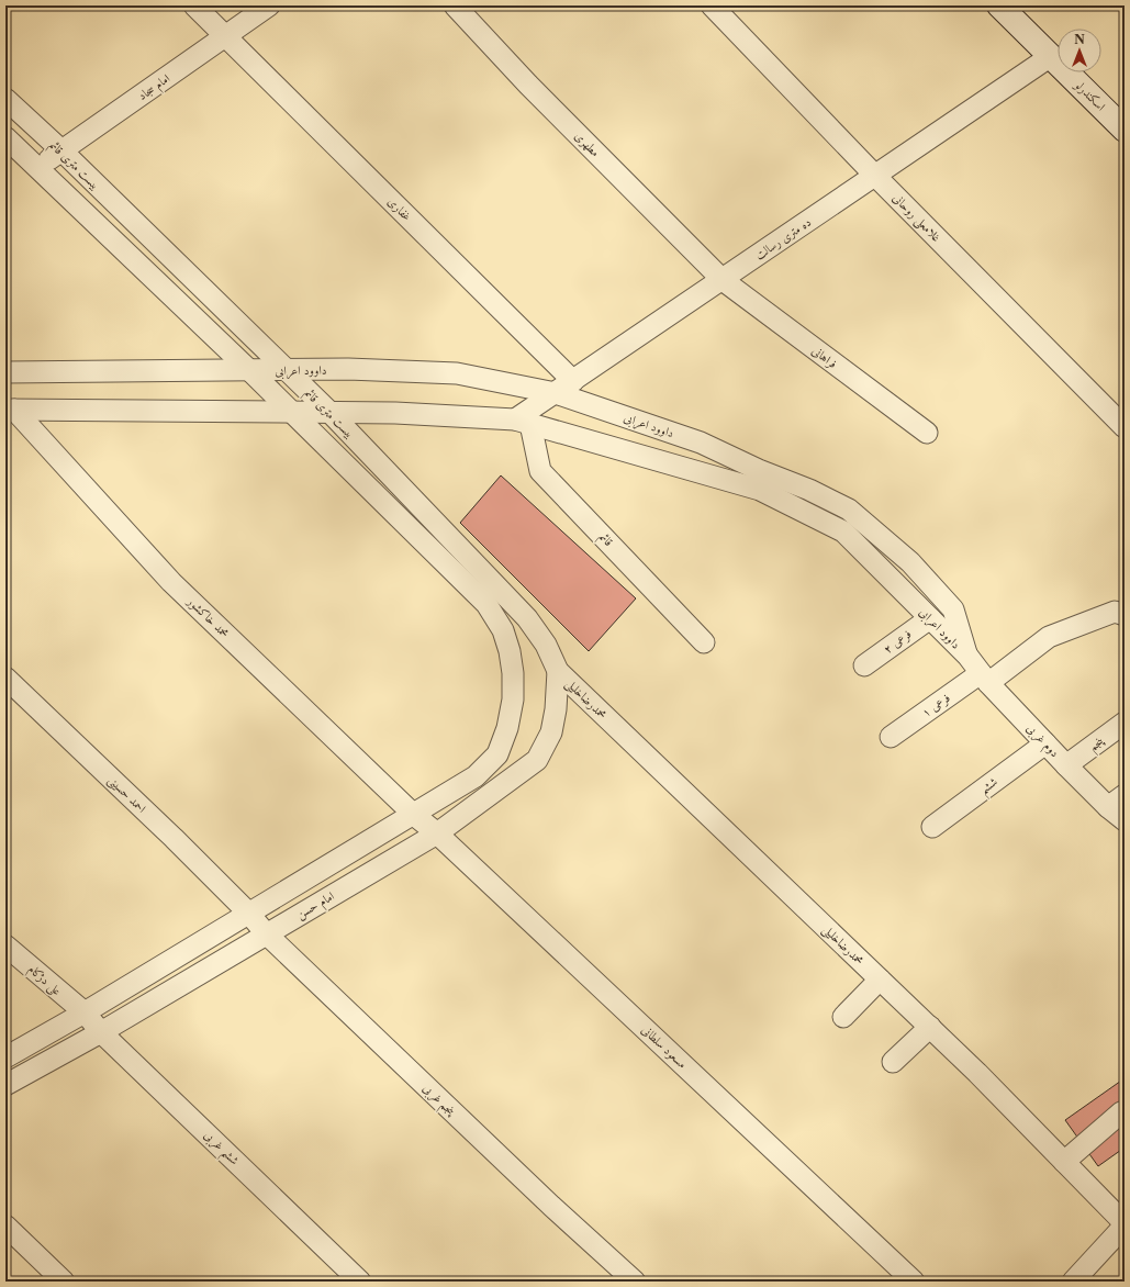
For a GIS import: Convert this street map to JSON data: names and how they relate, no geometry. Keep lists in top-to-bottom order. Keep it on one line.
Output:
{"streets":{"main road":["اسکندرلو"],"street":["امام سجاد","مطهری","بیست متری قائم","غفاری","غلامعلی روحانی","ده متری رسالت","فراهانی","داوود اعرابی","قائم","محمد خاکشور","فرعی ۲","محمدرضاخلیلی","فرعی ۱","دوم غربی","پنجم","ششم","احمد حسینی","امام حسن","علی دژکام","مسعود سلطانی","پنجم غربی","ششم غربی"]},"crossings":[["امام سجاد","بیست متری قائم"],["امام سجاد","غفاری"],["اسکندرلو","ده متری رسالت"],["مطهری","ده متری رسالت"],["مطهری","فراهانی"],["بیست متری قائم","داوود اعرابی"],["بیست متری قائم","محمد خاکشور"],["بیست متری قائم","محمدرضاخلیلی"],["بیست متری قائم","امام حسن"],["بیست متری قائم","مسعود سلطانی"],["غفاری","ده متری رسالت"],["غلامعلی روحانی","ده متری رسالت"],["ده متری رسالت","فراهانی"],["ده متری رسالت","داوود اعرابی"],["ده متری رسالت","قائم"],["داوود اعرابی","قائم"],["داوود اعرابی","محمد خاکشور"],["داوود اعرابی","فرعی ۲"],["داوود اعرابی","دوم غربی"],["محمد خاکشور","مسعود سلطانی"],["محمدرضاخلیلی","امام حسن"],["فرعی ۱","دوم غربی"],["دوم غربی","پنجم"],["دوم غربی","ششم"],["احمد حسینی","پنجم غربی"],["امام حسن","مسعود سلطانی"],["امام حسن","پنجم غربی"],["امام حسن","ششم غربی"],["علی دژکام","ششم غربی"]],"north":"top"}
